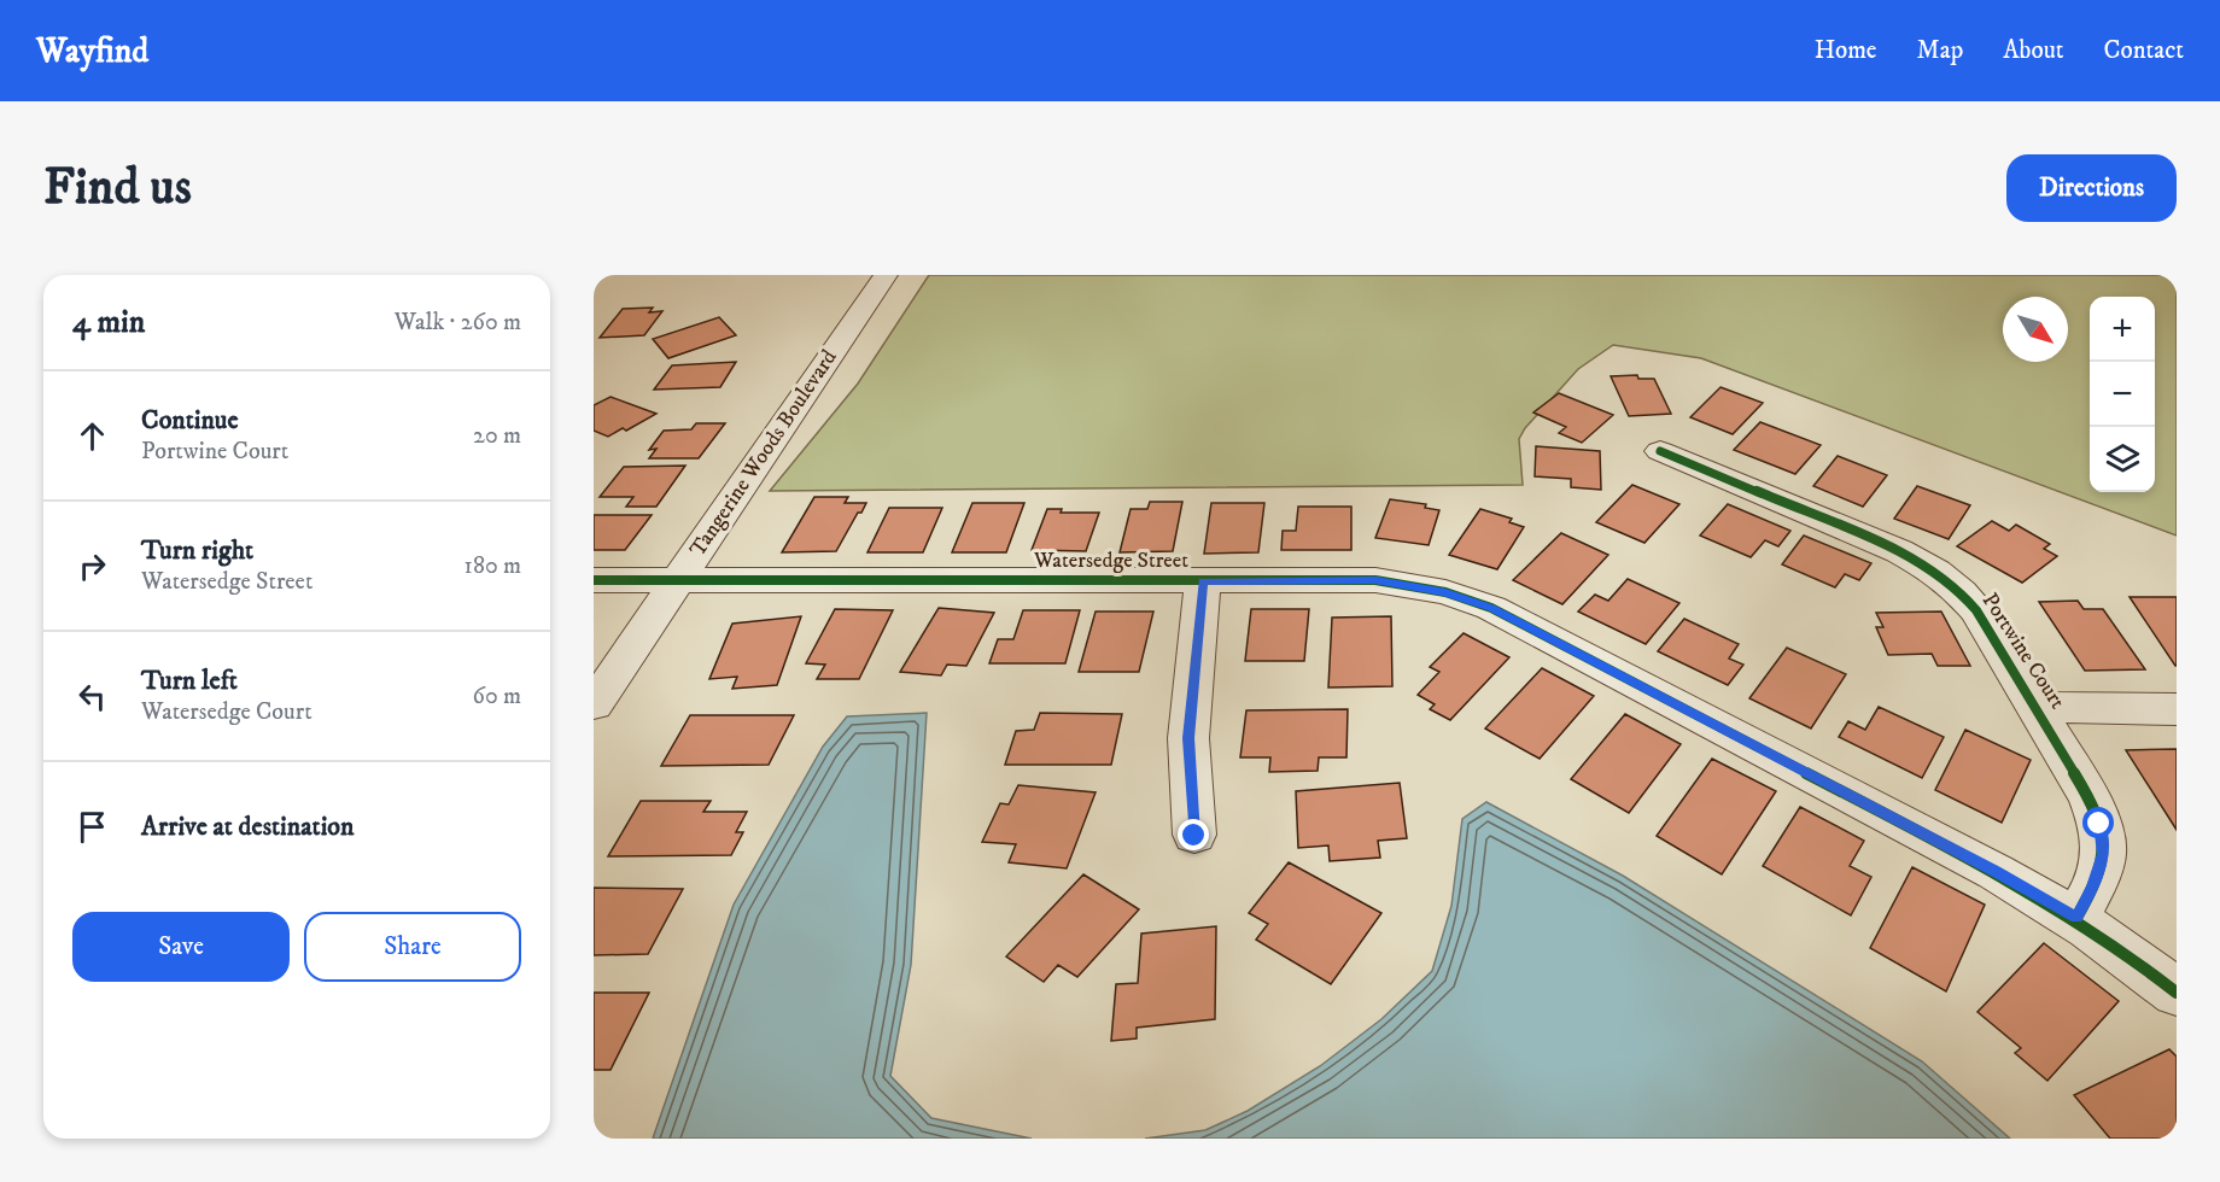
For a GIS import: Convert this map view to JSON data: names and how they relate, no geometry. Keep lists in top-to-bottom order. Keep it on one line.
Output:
{"streets":{"street":["Tangerine Woods Boulevard","Watersedge Street","Portwine Court"]},"crossings":[["Tangerine Woods Boulevard","Watersedge Street"],["Watersedge Street","Portwine Court"]],"north":"bottom right","page":{"header":"Wayfind","nav":["Home","Map","About","Contact"],"buttons":["Directions",["Save","Share"]],"title":"Find us","heading":["4 min","Walk · 260 m"],"map_buttons":["+","−"],"list":[["Continue","Portwine Court","20 m"],["Turn right","Watersedge Street","180 m"],["Turn left","Watersedge Court","60 m"],"Arrive at destination"]}}
